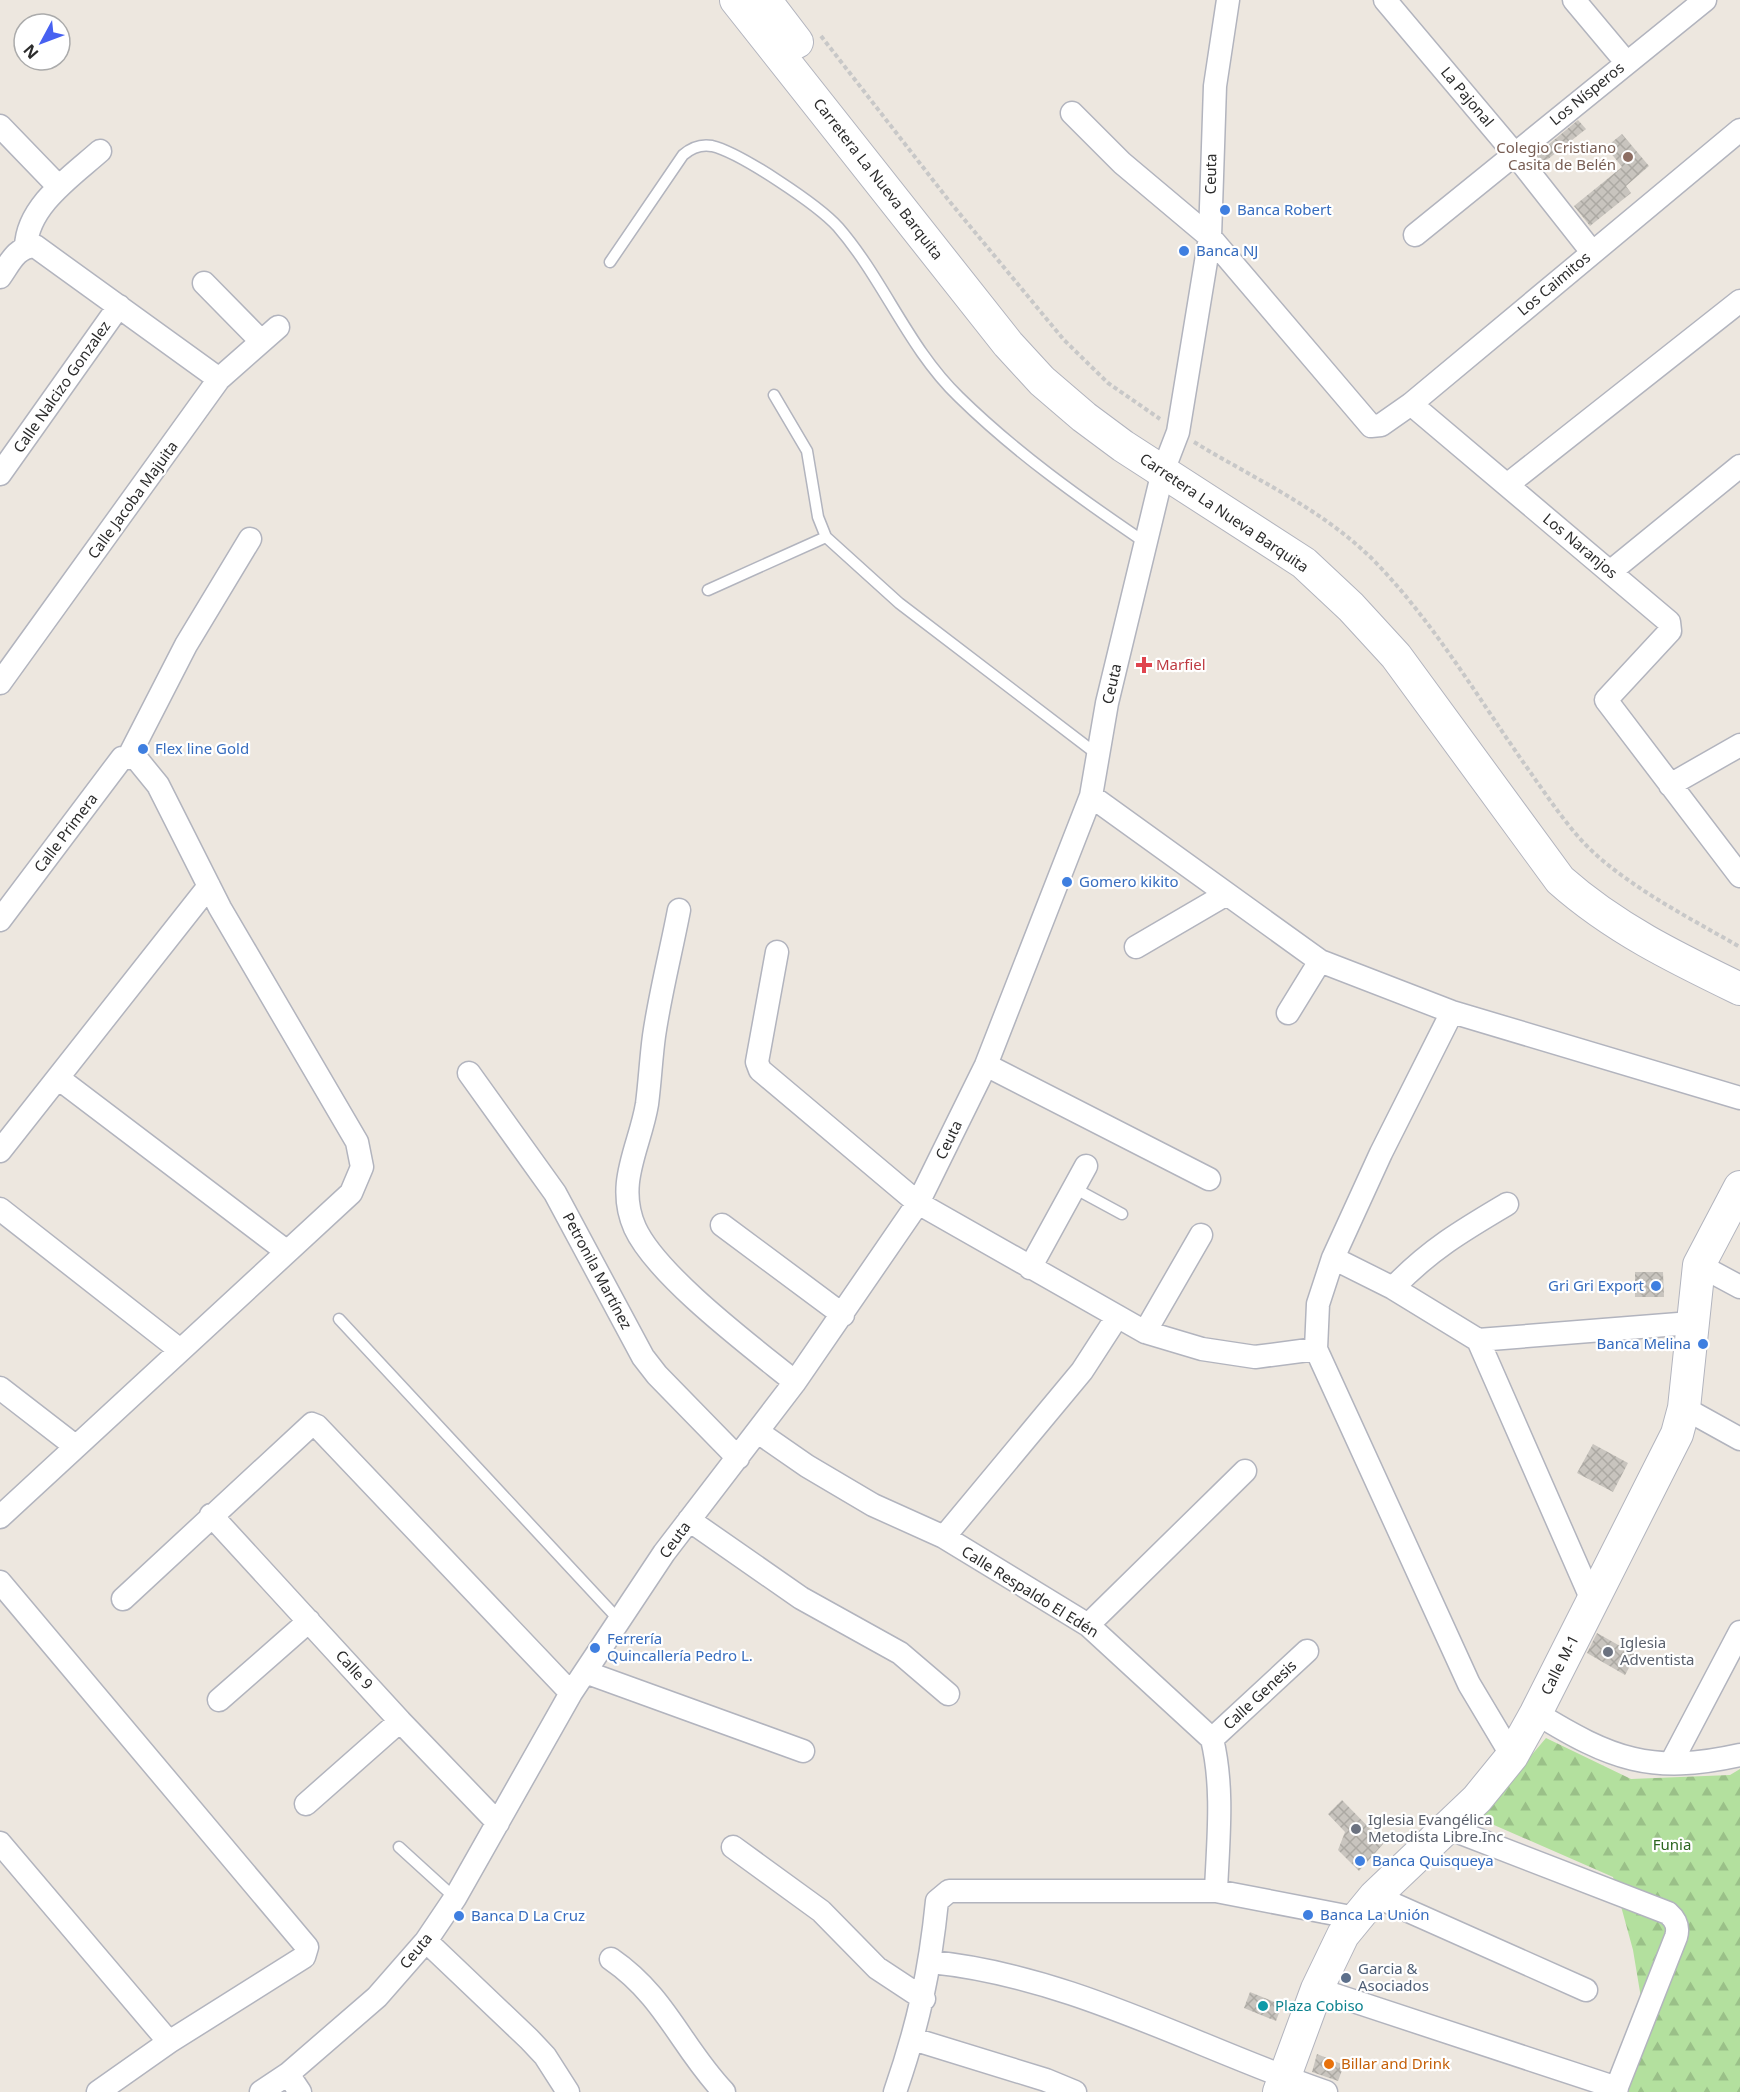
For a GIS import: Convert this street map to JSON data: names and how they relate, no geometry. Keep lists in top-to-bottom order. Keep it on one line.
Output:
{"streets":{"street":["Los Nísperos","La Pajonal","Ceuta","Carretera La Nueva Barquita","Los Caimitos","Calle Nalcizo Gonzalez","Calle Jacoba Majuita","Los Naranjos","Calle Primera","Petronila Martínez","Calle Respaldo El Edén","Calle M-1","Calle 9","Calle Genesis"]},"crossings":[["Los Nísperos","La Pajonal"],["La Pajonal","Los Caimitos"],["Ceuta","Carretera La Nueva Barquita"],["Ceuta","Los Caimitos"],["Ceuta","Petronila Martínez"],["Ceuta","Calle Respaldo El Edén"],["Ceuta","Calle 9"],["Los Caimitos","Los Naranjos"],["Calle Respaldo El Edén","Calle Genesis"]],"parks":["Funia"],"places":{"other":["Colegio Cristiano Casita de Belén","Banca Robert","Banca NJ","Flex line Gold","Gomero kikito","Gri Gri Export","Banca Melina","Ferrería Quincallería Pedro L.","Iglesia Adventista","Iglesia Evangélica Metodista Libre.Inc","Banca Quisqueya","Banca La Unión","Banca D La Cruz","Garcia & Asociados","Plaza Cobiso","Billar and Drink"],"health":["Marfiel"]},"north":"bottom left"}
